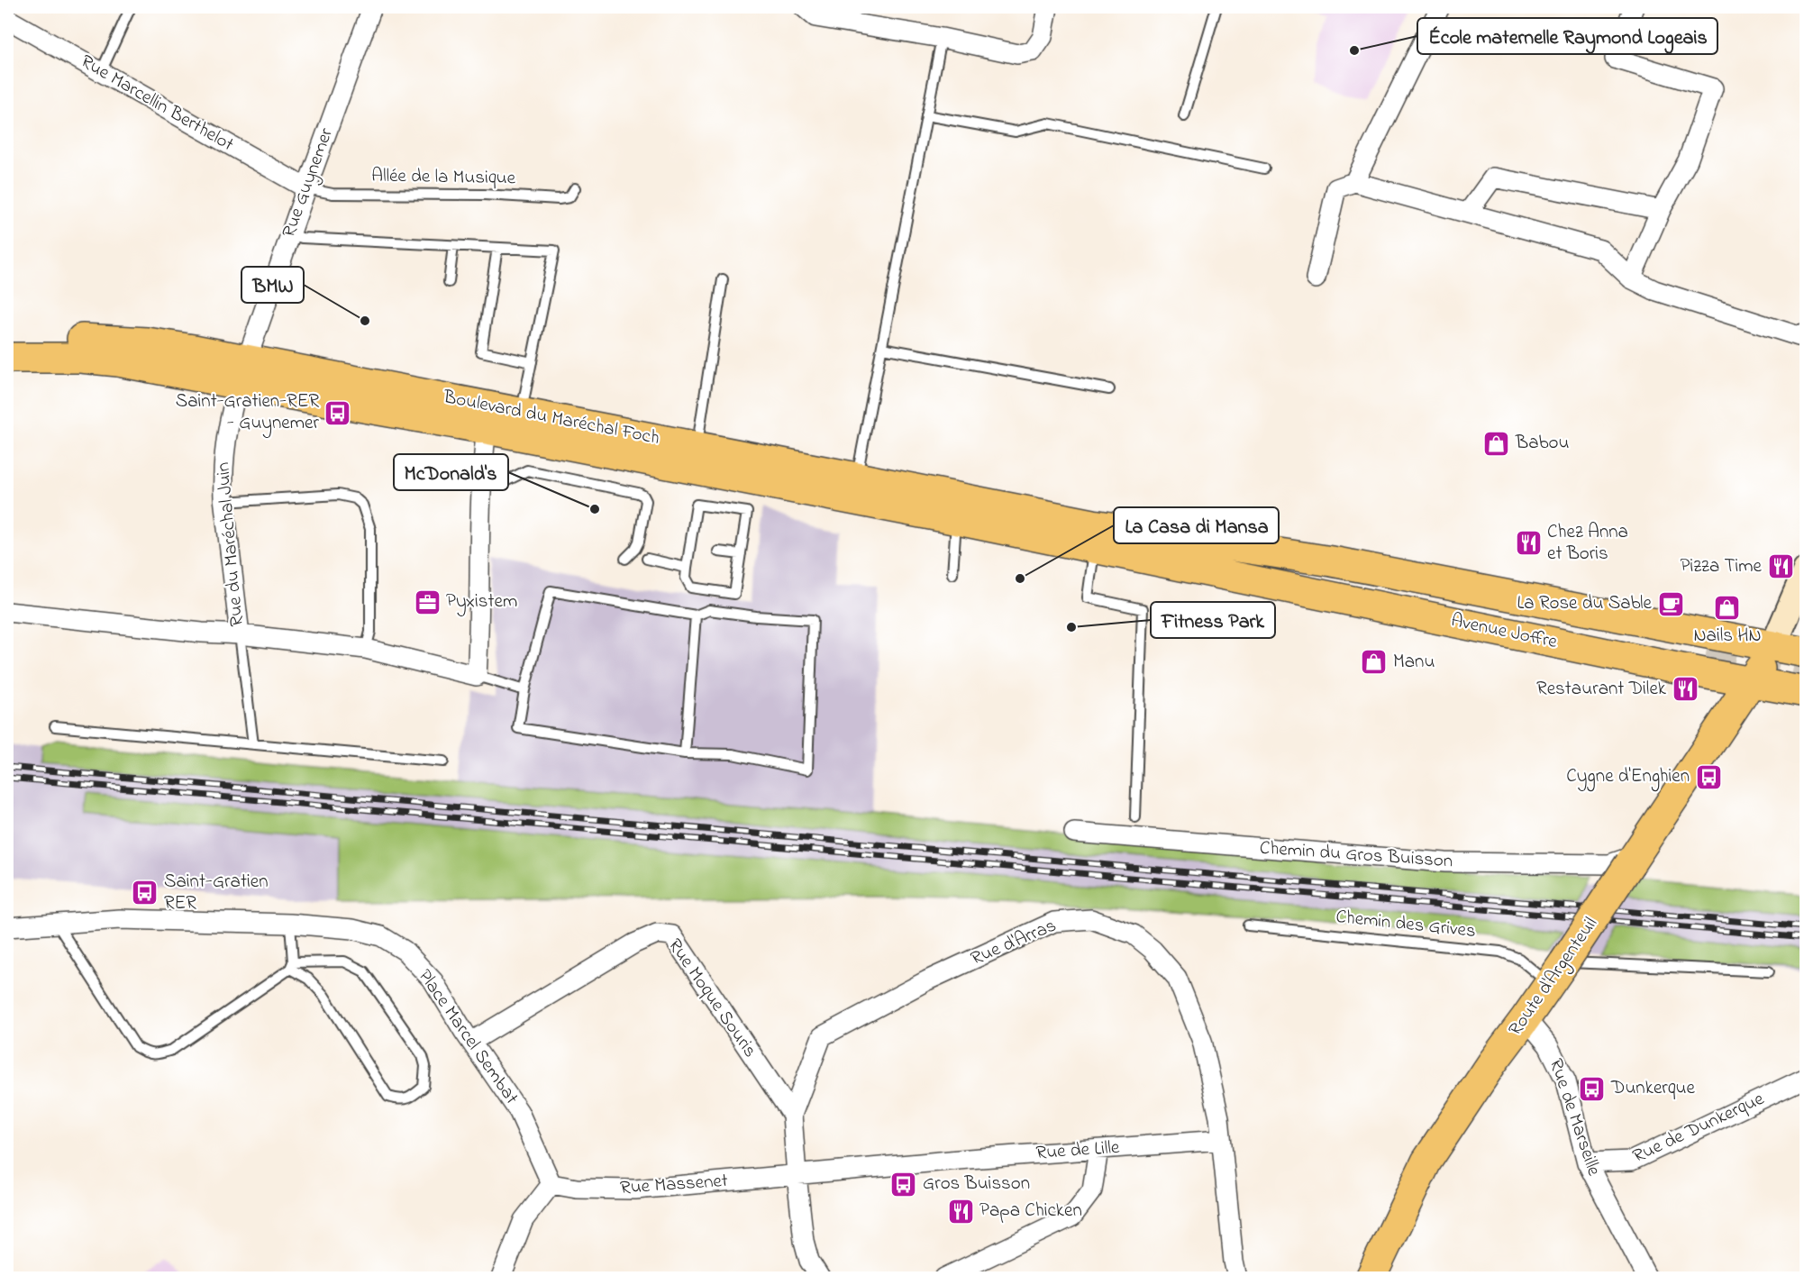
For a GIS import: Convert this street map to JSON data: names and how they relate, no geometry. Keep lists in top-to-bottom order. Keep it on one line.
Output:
{"streets":{"main road":["Boulevard du Maréchal Foch","Avenue Joffre","Route d'Argenteuil"],"street":["Rue Marcellin Berthelot","Rue Guynemer","Rue du Maréchal Juin","Chemin du Gros Buisson","Rue d'Arras","Rue Moque Souris","Place Marcel Sembat","Rue de Marseille","Rue de Dunkerque","Rue de Lille","Rue Massenet"],"lane":["Allée de la Musique","Chemin des Grives"]},"crossings":[["Rue Marcellin Berthelot","Allée de la Musique"],["Rue Marcellin Berthelot","Rue Guynemer"],["Allée de la Musique","Rue Guynemer"],["Rue Guynemer","Boulevard du Maréchal Foch"],["Rue Guynemer","Rue du Maréchal Juin"],["Boulevard du Maréchal Foch","Rue du Maréchal Juin"],["Boulevard du Maréchal Foch","Avenue Joffre"],["Avenue Joffre","Route d'Argenteuil"],["Chemin du Gros Buisson","Route d'Argenteuil"],["Chemin des Grives","Route d'Argenteuil"],["Rue d'Arras","Rue Moque Souris"],["Rue d'Arras","Rue de Lille"],["Rue d'Arras","Rue Massenet"],["Route d'Argenteuil","Rue de Marseille"],["Rue Moque Souris","Place Marcel Sembat"],["Place Marcel Sembat","Rue Massenet"],["Rue de Marseille","Rue de Dunkerque"],["Rue de Lille","Rue Massenet"]],"places":{"other":["École maternelle Raymond Logeais","BMW","McDonald's","La Casa di Mansa","Fitness Park"],"bus stop":["Saint-Gratien-RER - Guynemer","Cygne d'Enghien","Saint-Gratien RER","Dunkerque","Gros Buisson"],"shop":["Babou","Nails HN","Manu"],"restaurant":["Chez Anna et Boris","Pizza Time","Restaurant Dilek","Papa Chicken"],"office":["Pyxistem"],"cafe":["La Rose du Sable"]}}
